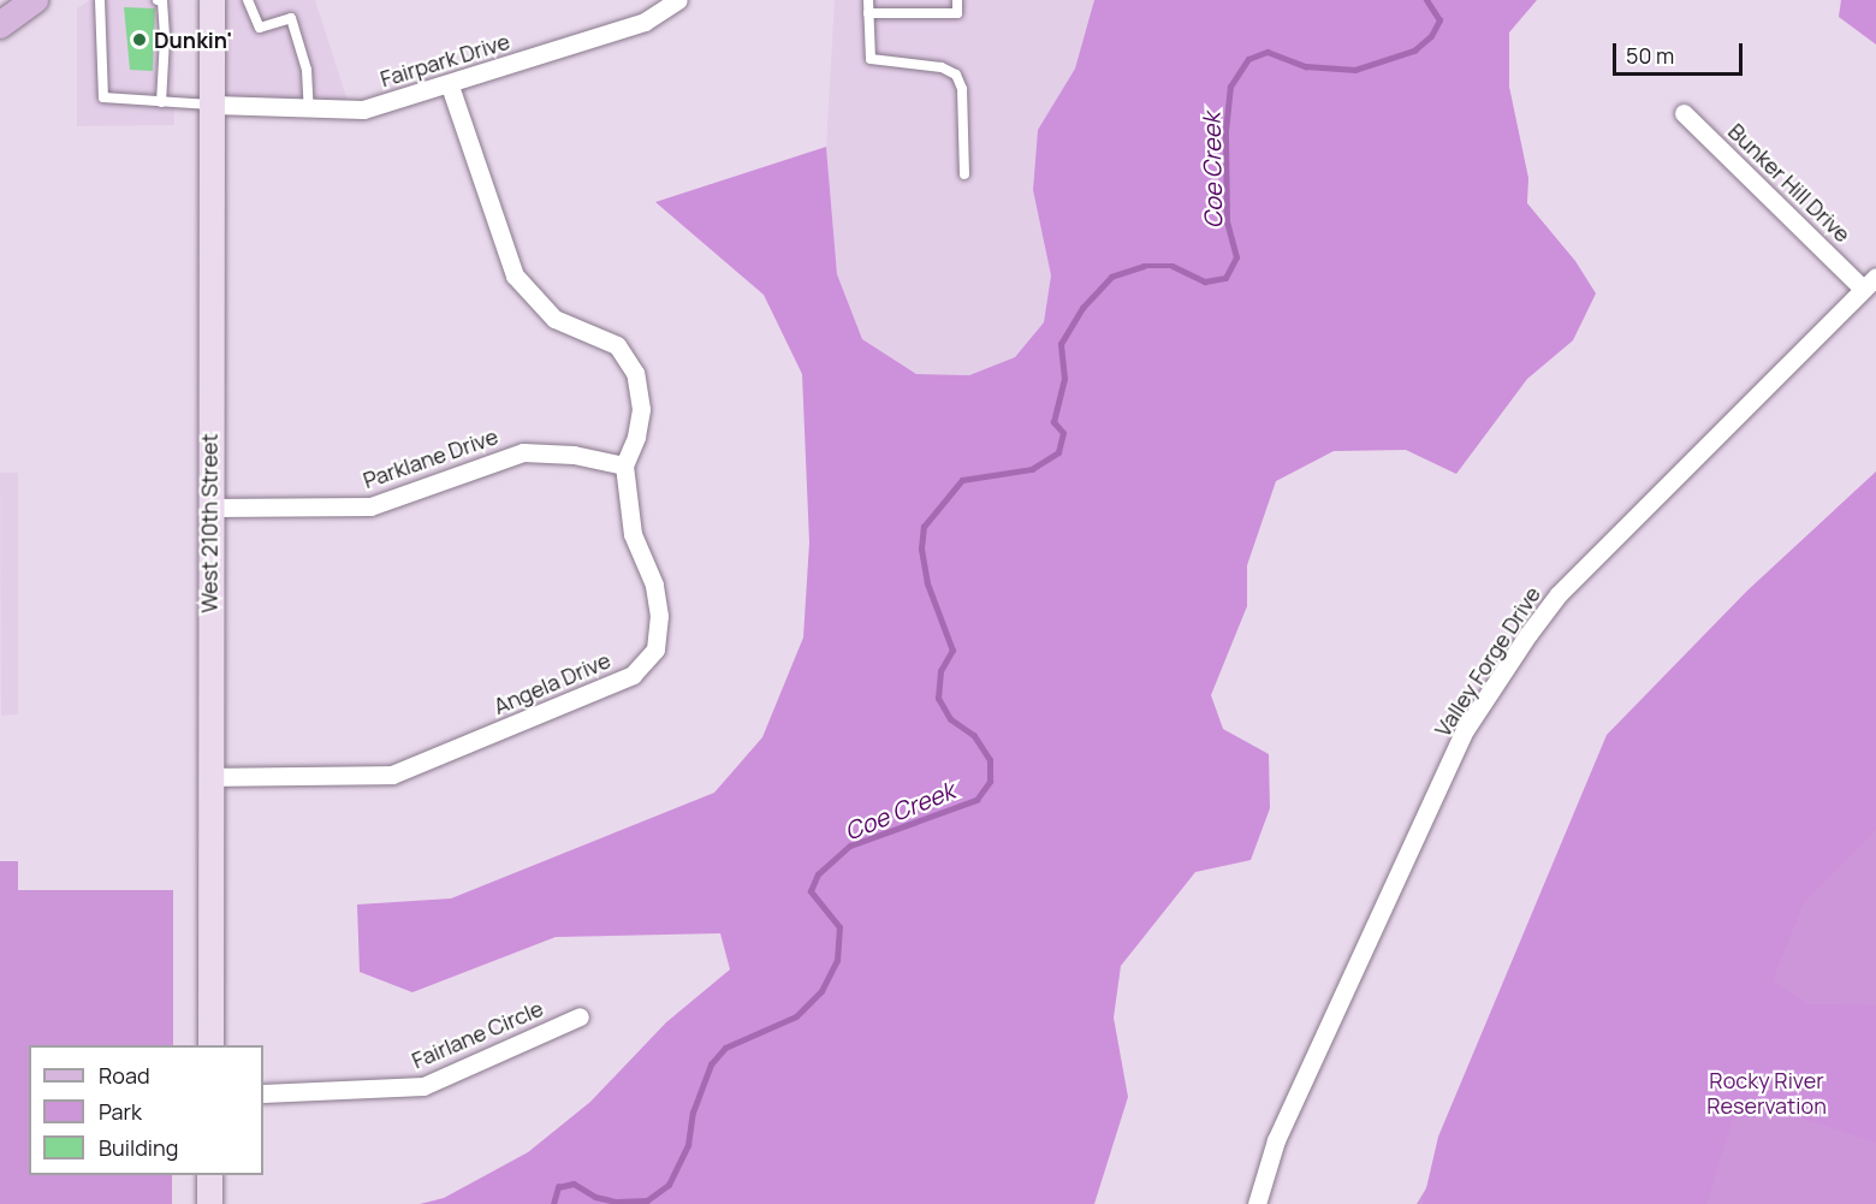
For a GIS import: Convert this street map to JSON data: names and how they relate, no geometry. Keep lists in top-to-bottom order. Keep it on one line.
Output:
{"streets":{"street":["Fairpark Drive","Bunker Hill Drive","Parklane Drive","West 210th Street","Valley Forge Drive","Angela Drive","Fairlane Circle"]},"crossings":[["Fairpark Drive","West 210th Street"],["Fairpark Drive","Angela Drive"],["Bunker Hill Drive","Valley Forge Drive"],["Parklane Drive","West 210th Street"],["Parklane Drive","Angela Drive"],["West 210th Street","Angela Drive"]],"water":["Coe Creek"],"parks":["Rocky River Reservation"],"places":["Dunkin'"],"legend":["Road","Park","Building"],"scale_bar":"50 m"}
